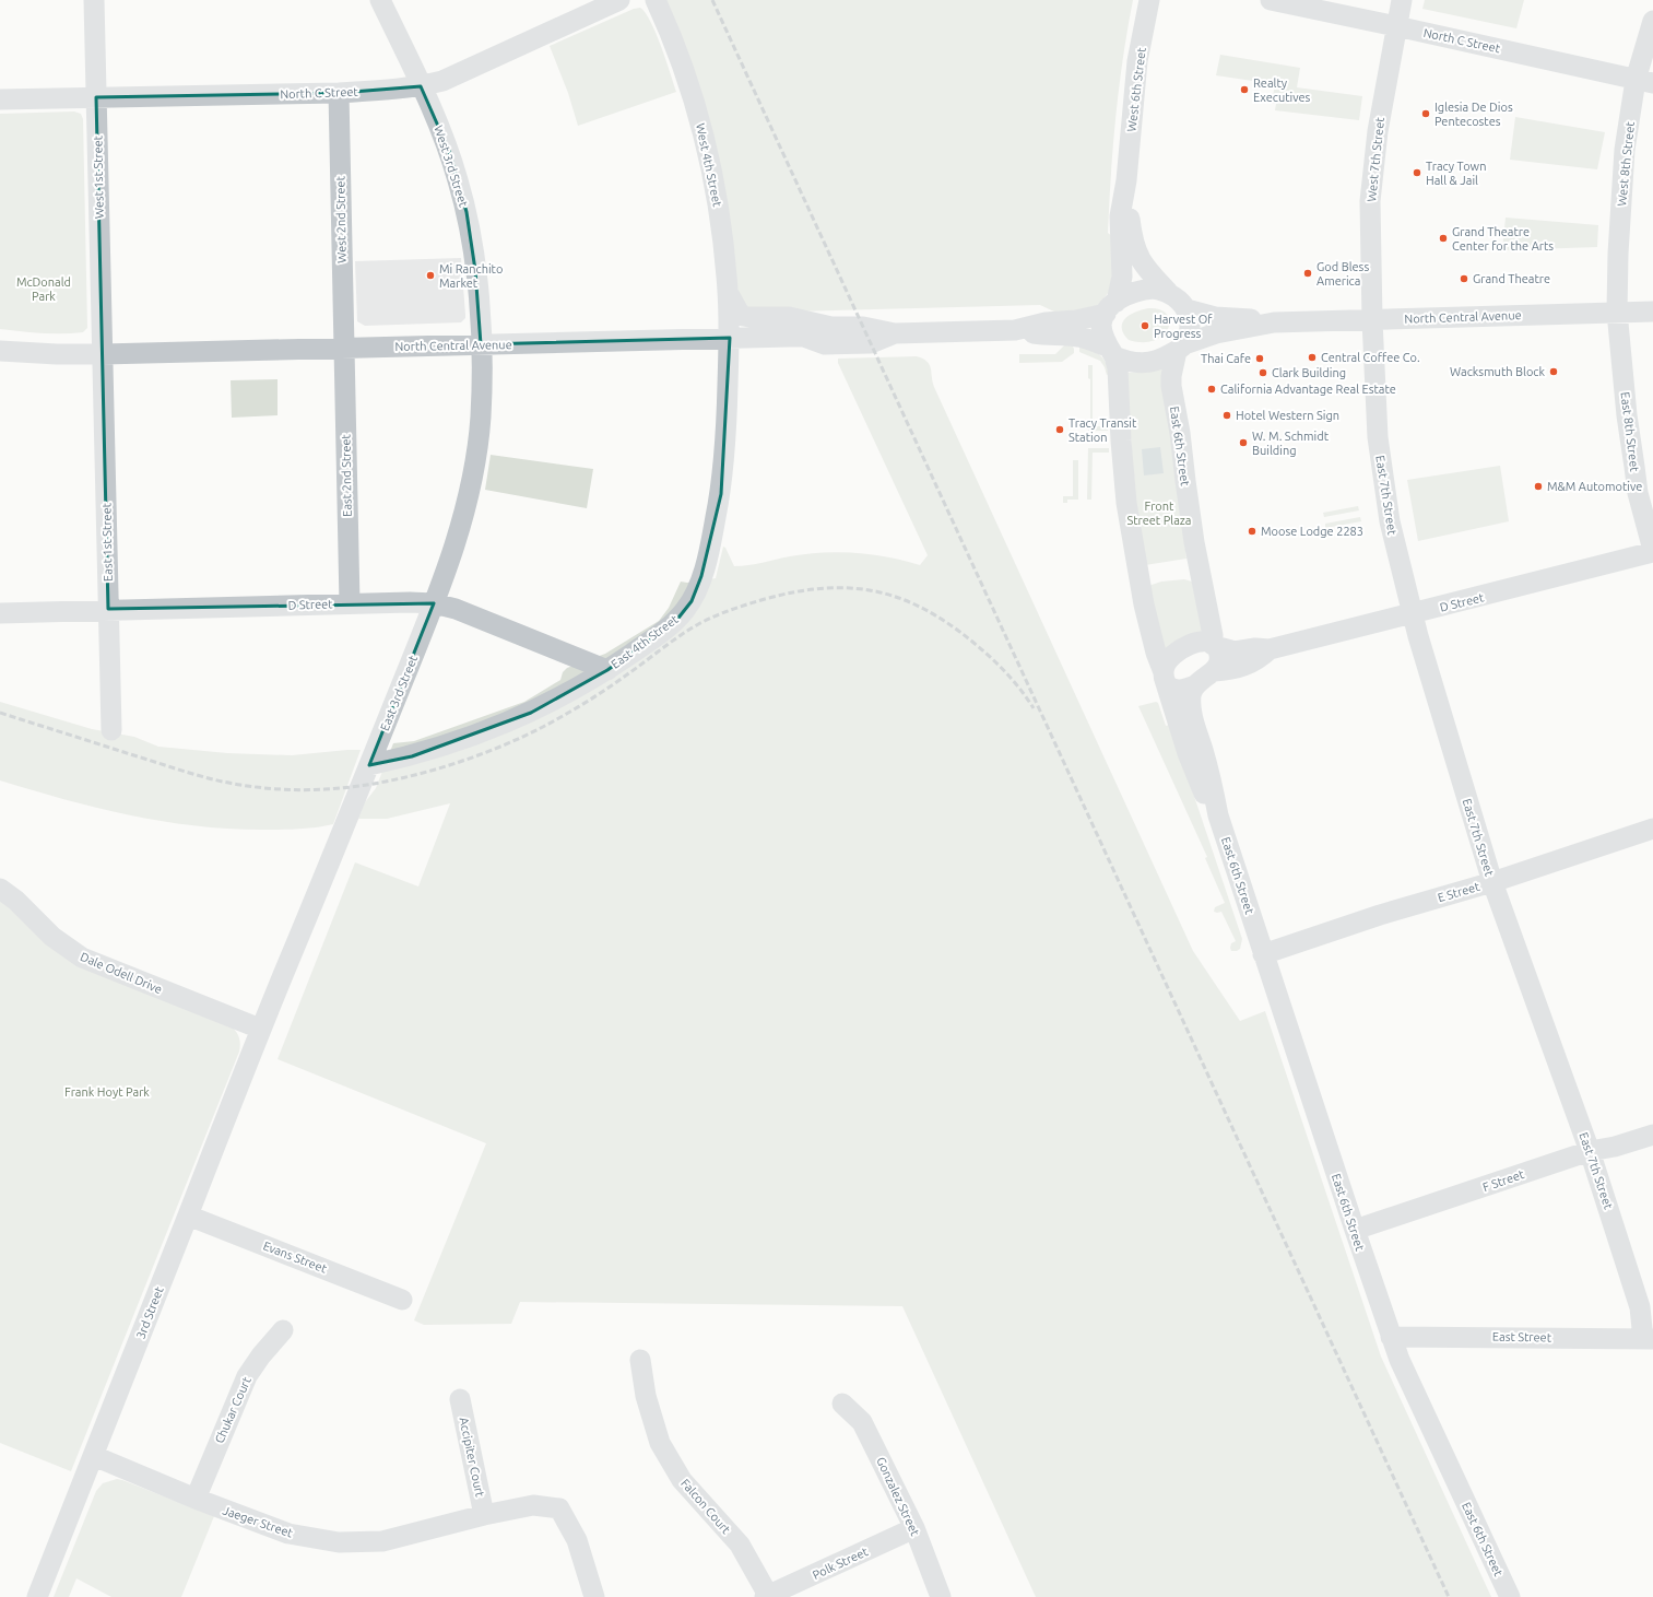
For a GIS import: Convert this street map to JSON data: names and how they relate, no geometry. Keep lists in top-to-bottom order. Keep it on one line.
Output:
{"streets":{"street":["North C Street","West 6th Street","West 7th Street","West 8th Street","West 4th Street","West 3rd Street","West 1st Street","West 2nd Street","North Central Avenue","East 8th Street","East 6th Street","East 2nd Street","East 7th Street","East 1st Street","D Street","East 4th Street","East 3rd Street","E Street","Dale Odell Drive","F Street","Evans Street","3rd Street","East Street","Chukar Court","Accipiter Court","Gonzalez Street","Falcon Court","Jaeger Street","Polk Street"]},"crossings":[["North C Street","West 7th Street"],["North C Street","West 8th Street"],["North C Street","West 3rd Street"],["North C Street","West 1st Street"],["North C Street","West 2nd Street"],["West 6th Street","North Central Avenue"],["West 6th Street","East 6th Street"],["West 7th Street","North Central Avenue"],["West 7th Street","East 7th Street"],["West 8th Street","North Central Avenue"],["West 8th Street","East 8th Street"],["West 4th Street","North Central Avenue"],["West 4th Street","East 4th Street"],["West 3rd Street","North Central Avenue"],["West 3rd Street","East 3rd Street"],["West 1st Street","North Central Avenue"],["West 1st Street","East 1st Street"],["West 2nd Street","North Central Avenue"],["West 2nd Street","East 2nd Street"],["North Central Avenue","East 8th Street"],["North Central Avenue","East 6th Street"],["North Central Avenue","East 2nd Street"],["North Central Avenue","East 7th Street"],["North Central Avenue","East 1st Street"],["North Central Avenue","East 4th Street"],["North Central Avenue","East 3rd Street"],["East 8th Street","D Street"],["East 6th Street","D Street"],["East 6th Street","E Street"],["East 6th Street","F Street"],["East 6th Street","East Street"],["East 2nd Street","D Street"],["East 7th Street","D Street"],["East 7th Street","E Street"],["East 7th Street","F Street"],["East 7th Street","East Street"],["East 1st Street","D Street"],["D Street","East 4th Street"],["D Street","East 3rd Street"],["East 4th Street","East 3rd Street"],["East 3rd Street","Dale Odell Drive"],["East 3rd Street","3rd Street"],["Dale Odell Drive","3rd Street"],["Evans Street","3rd Street"],["3rd Street","Jaeger Street"],["Chukar Court","Jaeger Street"],["Accipiter Court","Jaeger Street"],["Gonzalez Street","Polk Street"],["Falcon Court","Polk Street"]],"parks":["McDonald Park","Front Street Plaza","Frank Hoyt Park"],"places":["Realty Executives","Iglesia De Dios Pentecostes","Tracy Town Hall & Jail","Grand Theatre Center for the Arts","God Bless America","Mi Ranchito Market","Grand Theatre","Harvest Of Progress","Central Coffee Co.","Thai Cafe","Wacksmuth Block","Clark Building","California Advantage Real Estate","Hotel Western Sign","Tracy Transit Station","W. M. Schmidt Building","M&M Automotive","Moose Lodge 2283"]}
